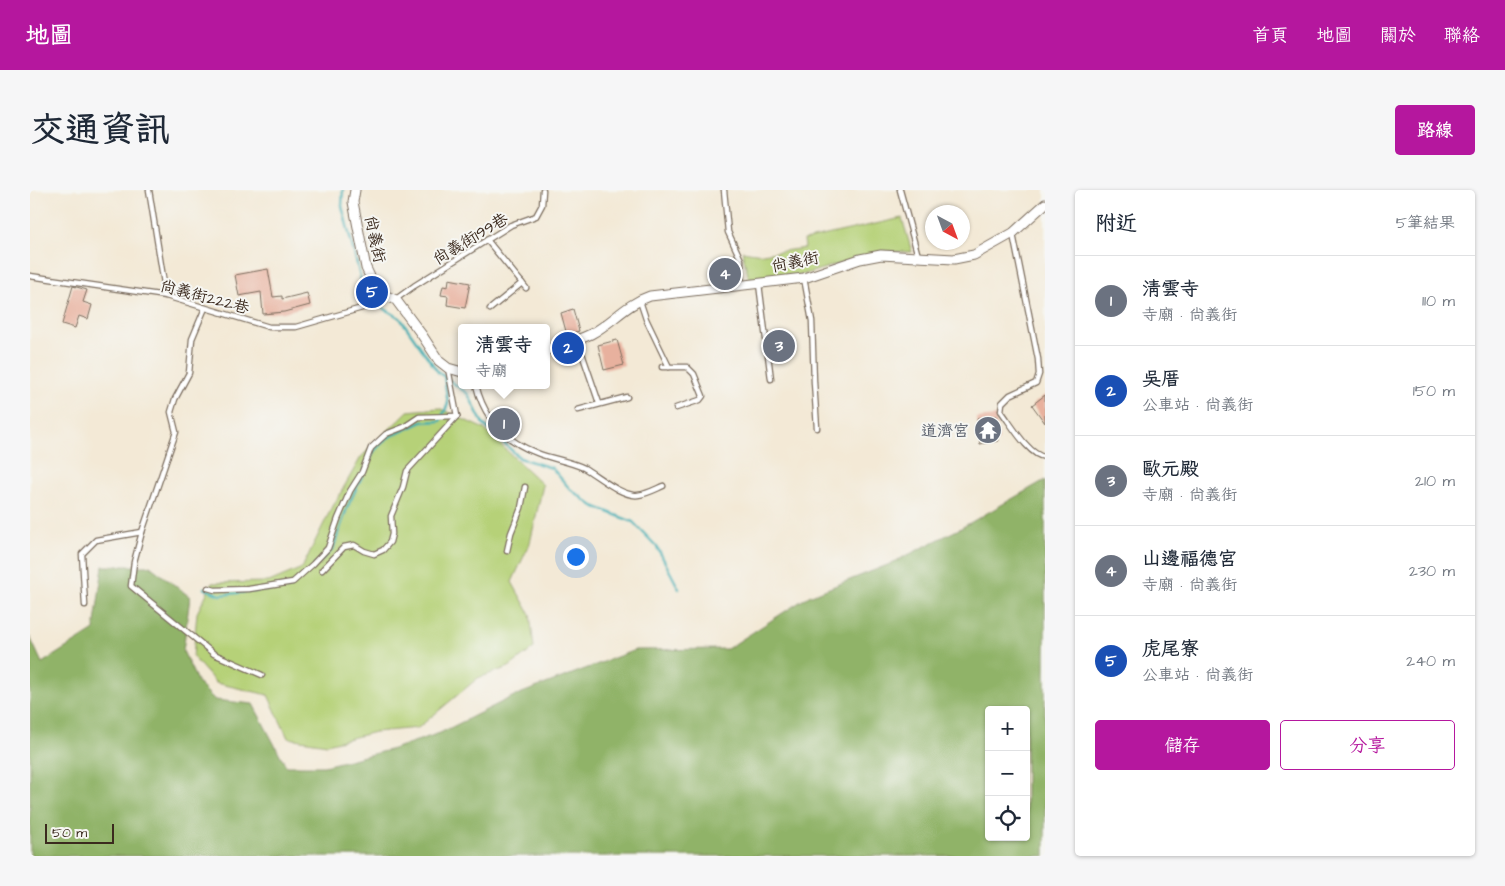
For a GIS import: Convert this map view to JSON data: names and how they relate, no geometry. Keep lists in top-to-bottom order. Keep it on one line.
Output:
{"streets":{"street":["尚義街"],"lane":["尚義街199巷","尚義街222巷"]},"crossings":[["尚義街","尚義街222巷"]],"places":{"temple":["道濟宮"]},"scale_bar":"50 m","north":"bottom right","page":{"header":"地圖","nav":["首頁","地圖","關於","聯絡"],"title":"交通資訊","buttons":["路線",["儲存","分享"]],"heading":["附近","5筆結果"],"list":[{"mark":"1","name":"清雲寺","note":"寺廟 · 尚義街","value":"110 m"},{"mark":"2","name":"吳厝","note":"公車站 · 尚義街","value":"150 m"},{"mark":"3","name":"歐元殿","note":"寺廟 · 尚義街","value":"210 m"},{"mark":"4","name":"山邊福德宫","note":"寺廟 · 尚義街","value":"230 m"},{"mark":"5","name":"虎尾寮","note":"公車站 · 尚義街","value":"240 m"}],"pins":["4","5","3","2","1"],"popup":["清雲寺","寺廟"],"map_buttons":["+","−"],"scale":"50 m"}}
